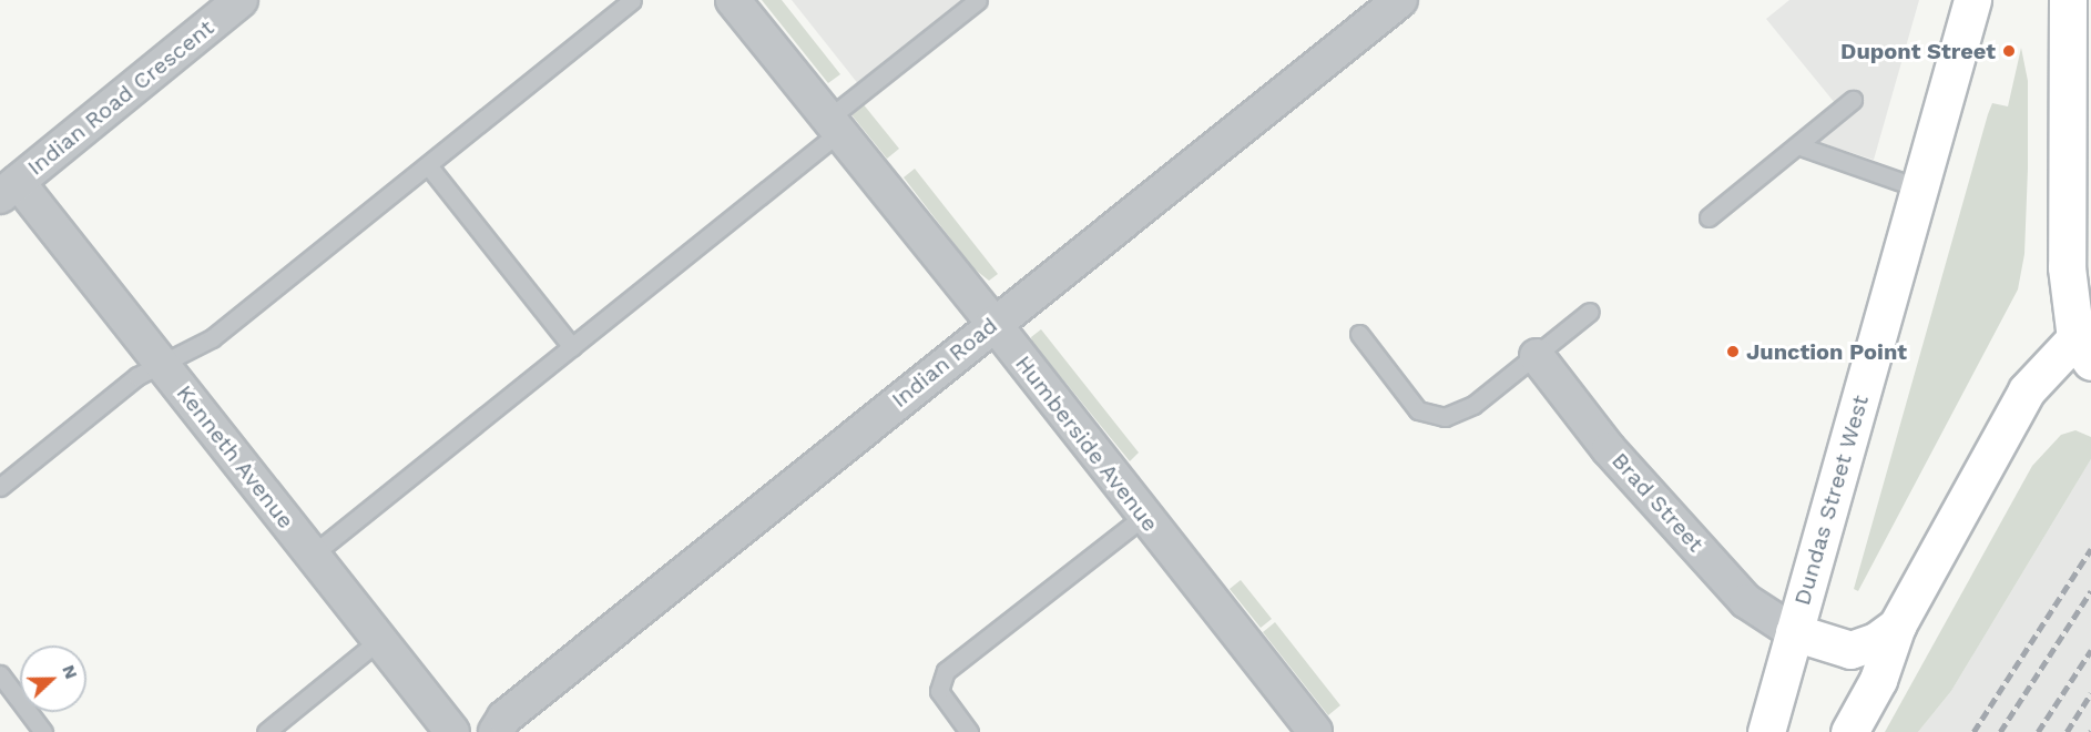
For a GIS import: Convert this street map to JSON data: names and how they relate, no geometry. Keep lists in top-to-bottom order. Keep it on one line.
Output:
{"streets":{"main road":["Dundas Street West"],"street":["Indian Road Crescent","Indian Road","Humberside Avenue","Kenneth Avenue","Brad Street"]},"crossings":[["Indian Road Crescent","Kenneth Avenue"],["Indian Road","Humberside Avenue"],["Dundas Street West","Brad Street"]],"places":["Dupont Street","Junction Point"],"north":"right"}
